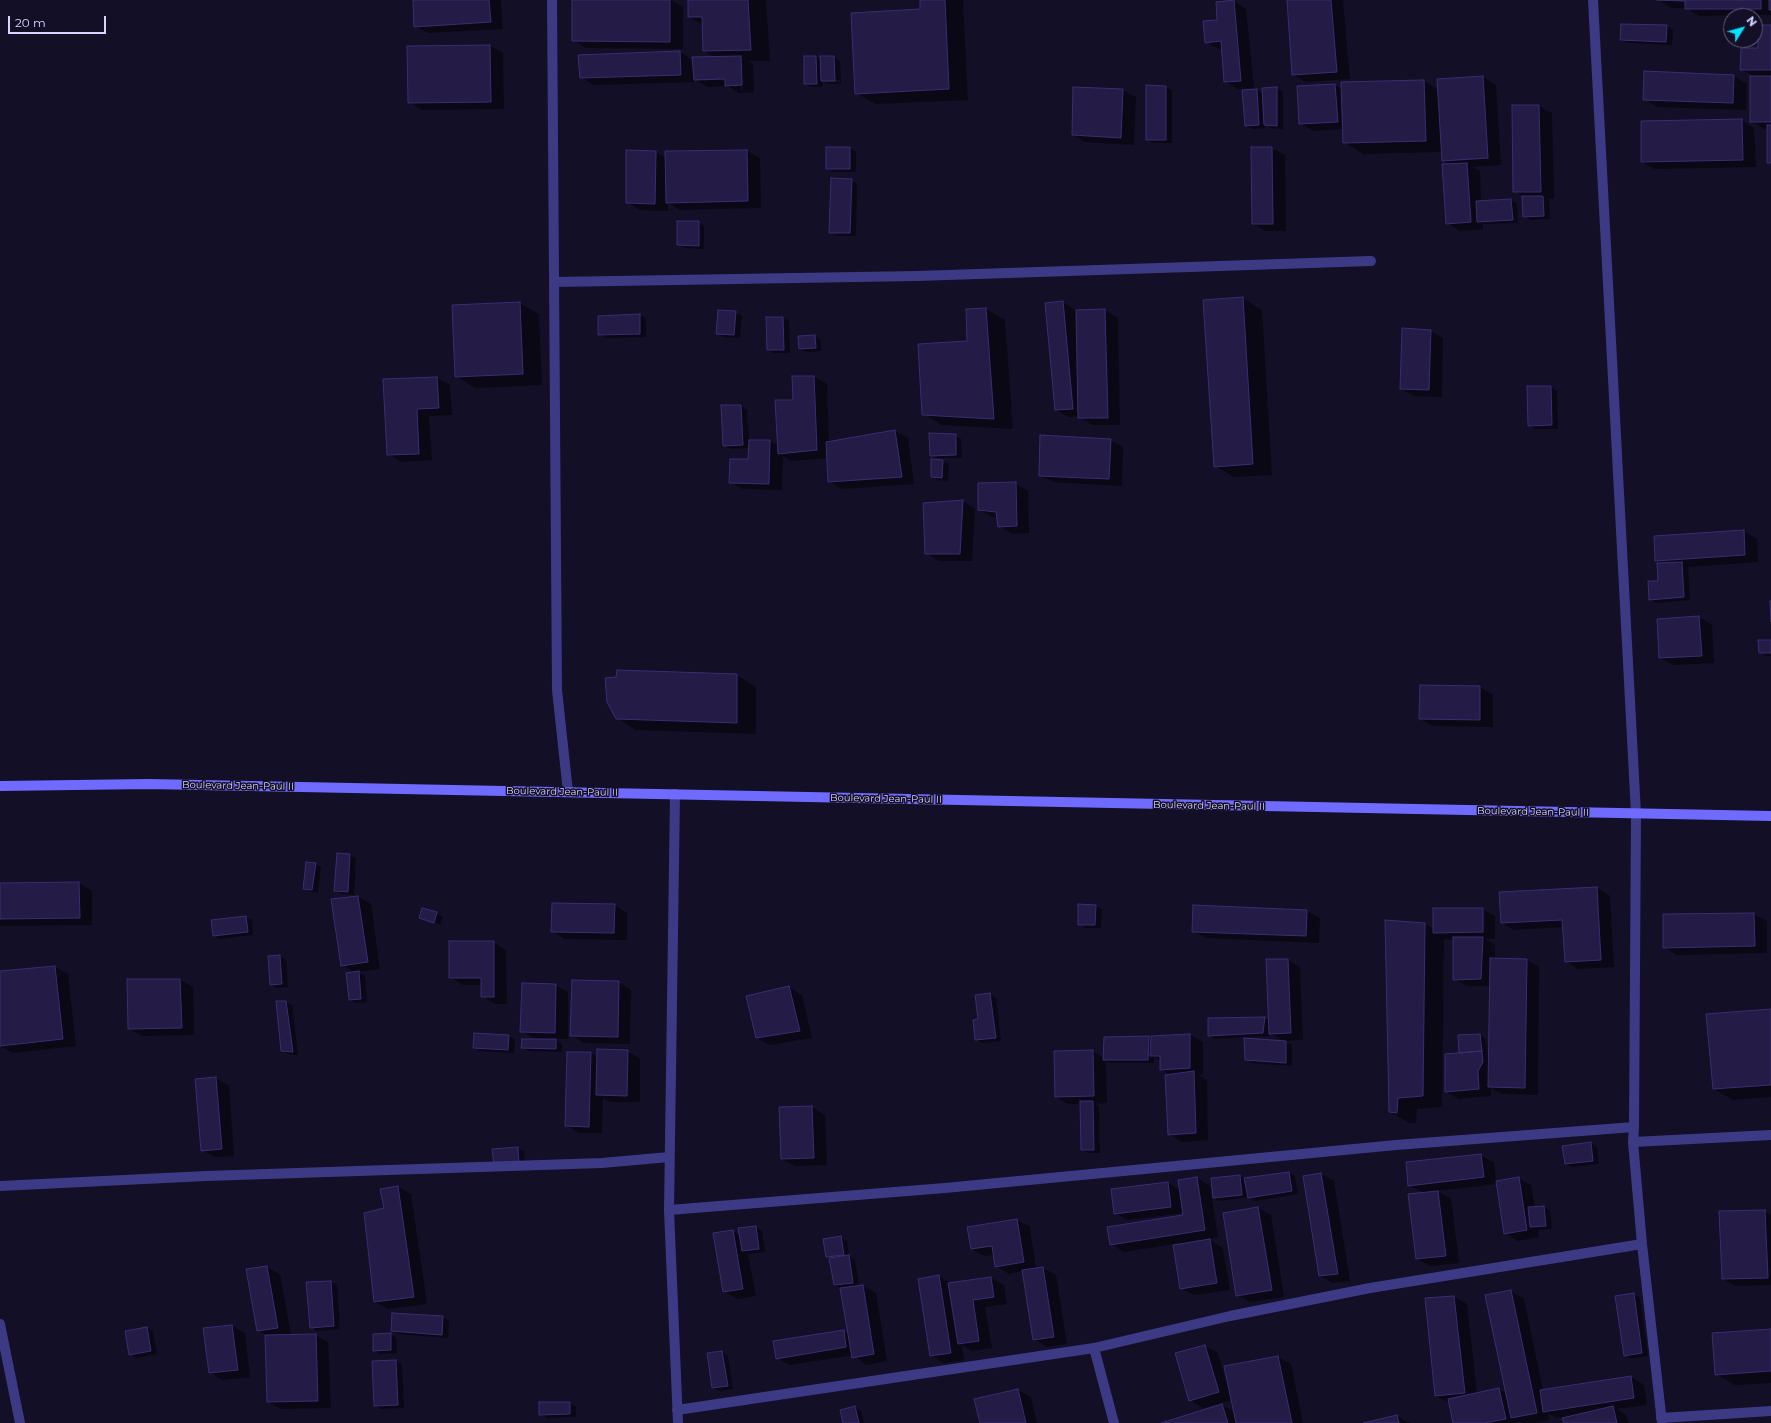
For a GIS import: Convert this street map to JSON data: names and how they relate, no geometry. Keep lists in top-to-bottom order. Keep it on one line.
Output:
{"streets":{"main road":["Boulevard Jean-Paul II"]},"scale_bar":"20 m","north":"top right"}
